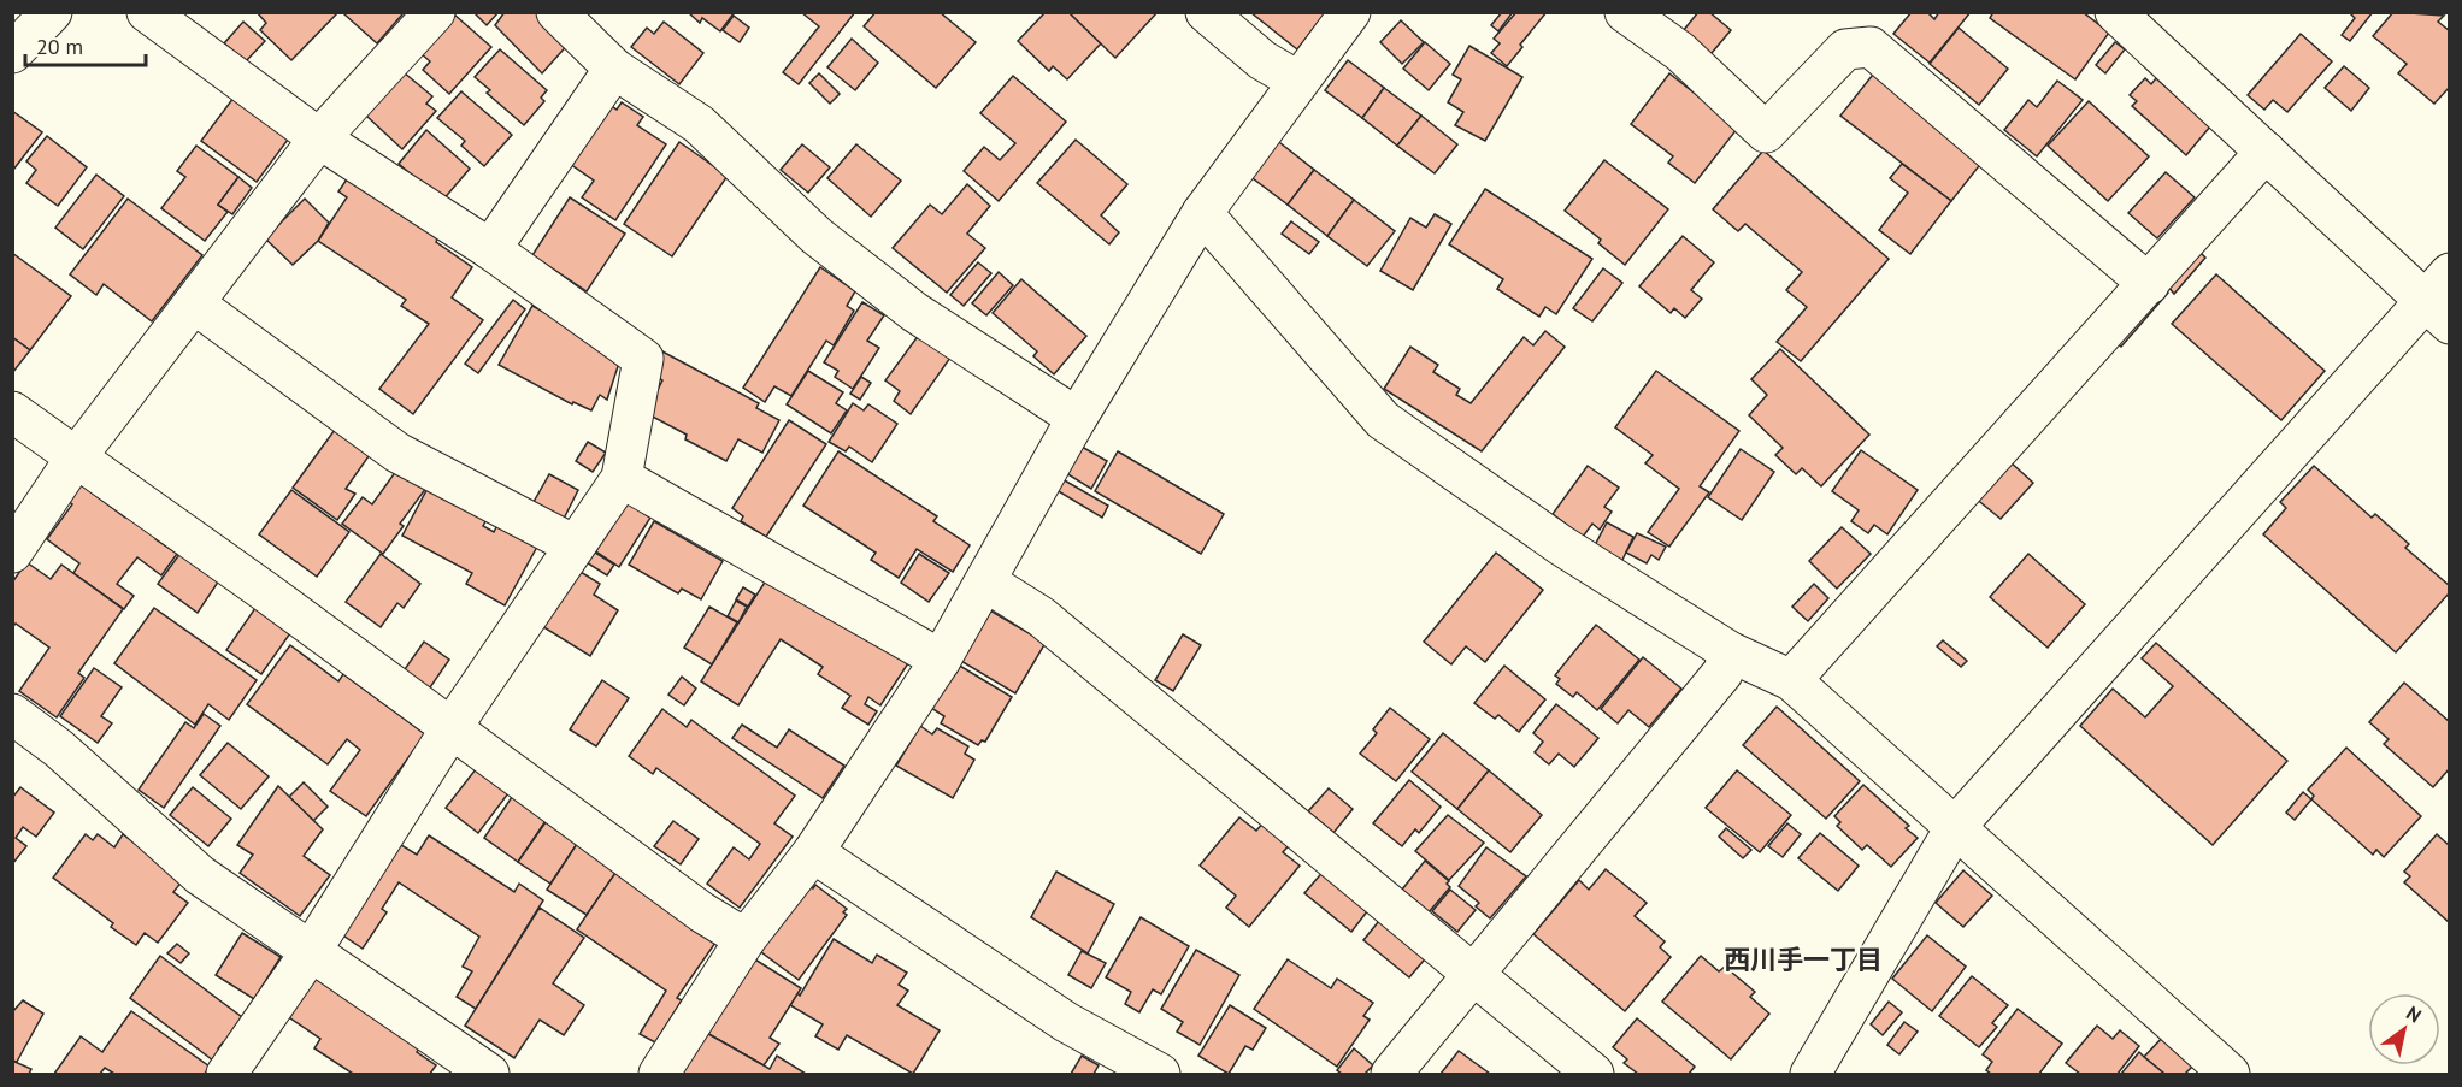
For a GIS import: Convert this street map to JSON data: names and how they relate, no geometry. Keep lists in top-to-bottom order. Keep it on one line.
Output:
{"districts":["西川手一丁目"],"scale_bar":"20 m","north":"top right"}
